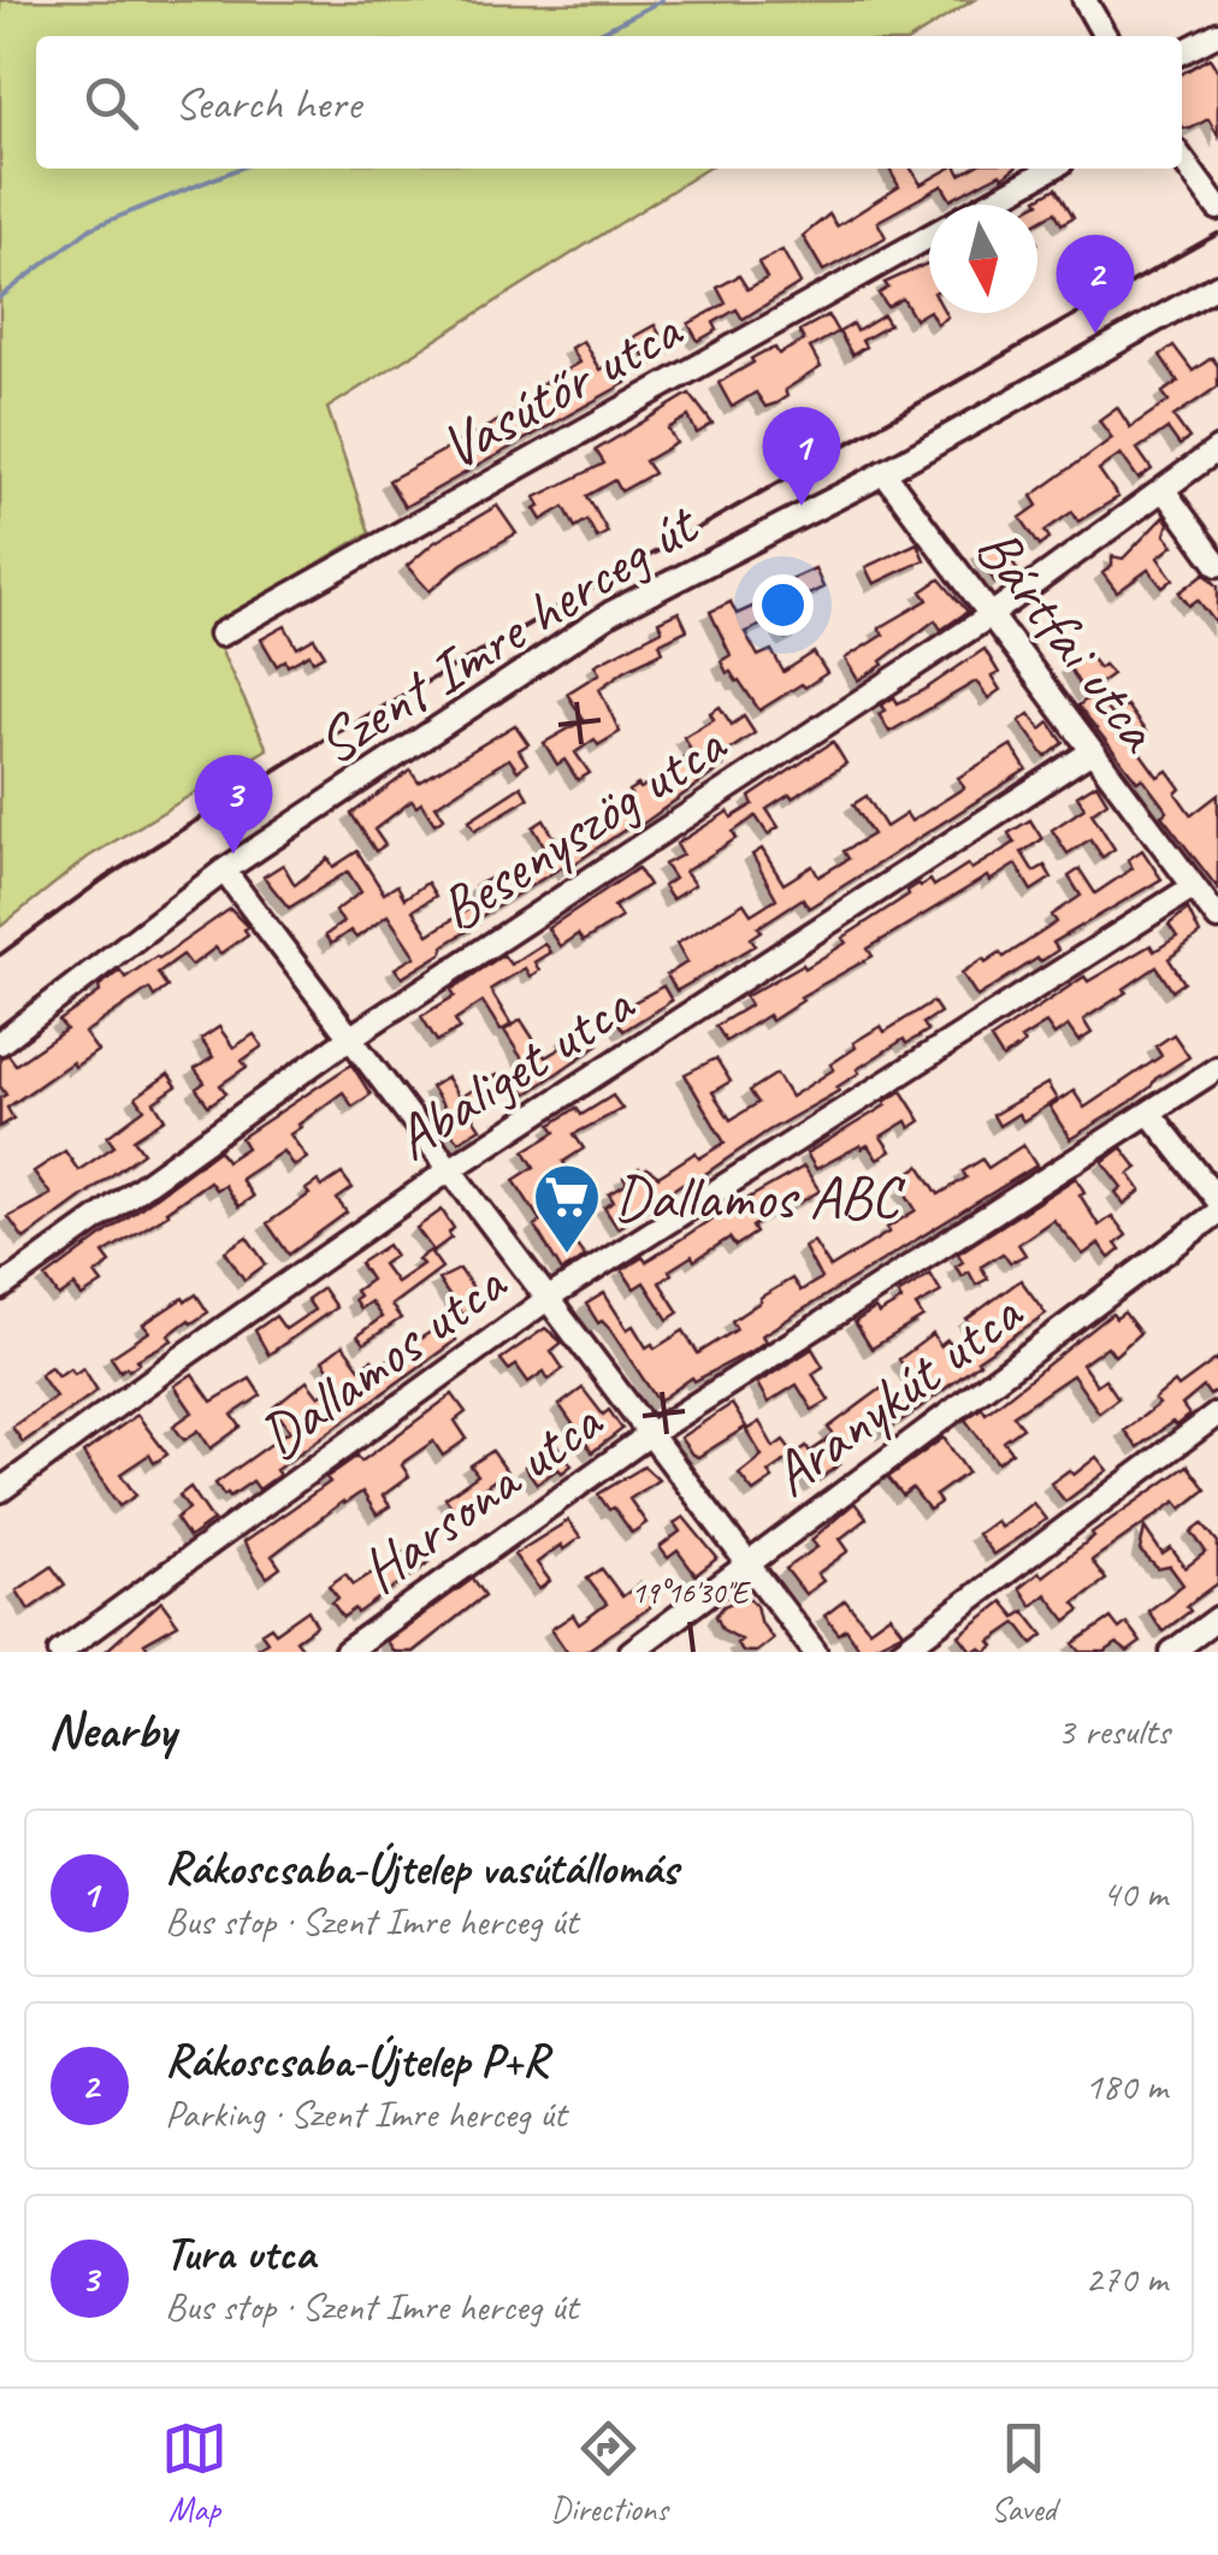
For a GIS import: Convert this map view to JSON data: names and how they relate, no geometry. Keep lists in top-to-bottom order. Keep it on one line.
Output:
{"streets":{"street":["Vasútőr utca","Szent Imre herceg út","Bártfai utca","Besenyszög utca","Abaliget utca","Dallamos utca","Aranykút utca","Harsona utca"]},"crossings":[["Szent Imre herceg út","Bártfai utca"],["Bártfai utca","Besenyszög utca"],["Bártfai utca","Abaliget utca"],["Bártfai utca","Dallamos utca"]],"places":{"supermarket":["Dallamos ABC"]},"north":"bottom","page":{"search":"Search here","pins":["2","1","3"],"heading":["Nearby","3 results"],"list":[{"mark":"1","name":"Rákoscsaba-Újtelep vasútállomás","note":"Bus stop · Szent Imre herceg út","value":"40 m"},{"mark":"2","name":"Rákoscsaba-Újtelep P+R","note":"Parking · Szent Imre herceg út","value":"180 m"},{"mark":"3","name":"Tura utca","note":"Bus stop · Szent Imre herceg út","value":"270 m"}],"nav":["Map","Directions","Saved"]},"coordinates":["19°16'30\"E"]}
